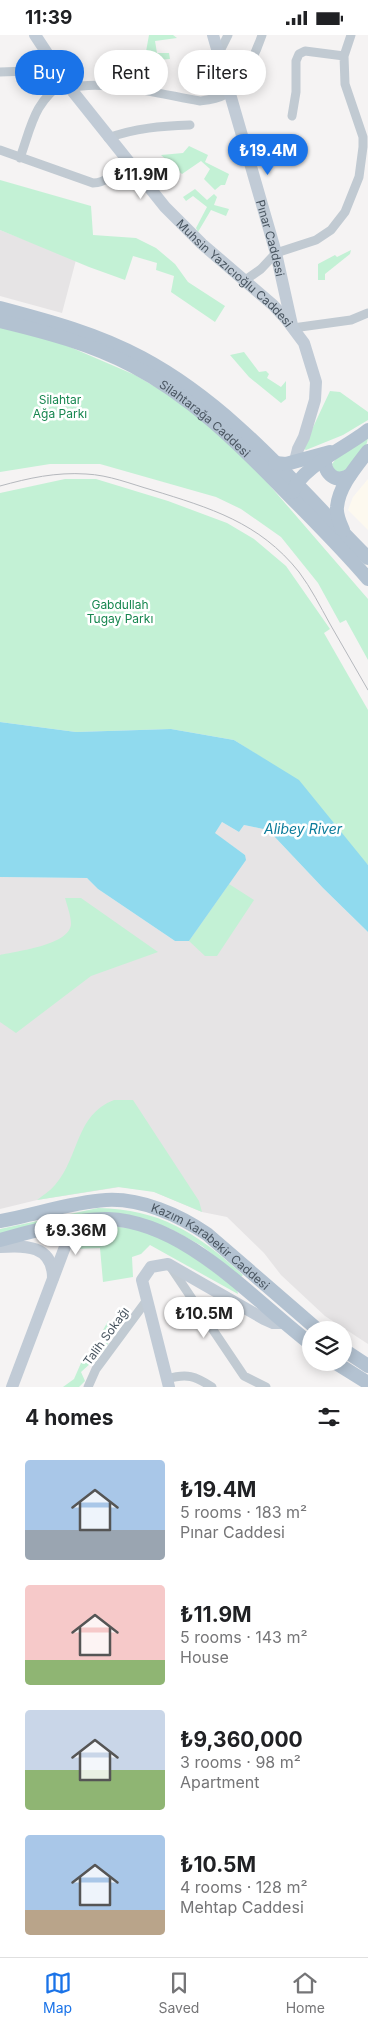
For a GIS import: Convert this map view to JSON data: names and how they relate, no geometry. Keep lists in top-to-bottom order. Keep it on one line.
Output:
{"streets":{"main road":["Pınar Caddesi","Muhsin Yazıcıoğlu Caddesi","Silahtarağa Caddesi","Kazım Karabekir Caddesi"],"street":["Talih Sokağı"]},"crossings":[["Pınar Caddesi","Muhsin Yazıcıoğlu Caddesi"]],"water":["Alibey River"],"parks":["Silahtar Ağa Parkı","Gabdullah Tugay Parkı"],"page":{"status":"11:39","chip":["Buy","Rent","Filters"],"price":["₺19.4M","₺11.9M","₺9.36M","₺10.5M"],"heading":"4 homes","list":[{"name":"₺19.4M","note":"5 rooms · 183 m² · Pınar Caddesi"},{"name":"₺11.9M","note":"5 rooms · 143 m² · House"},{"name":"₺9,360,000","note":"3 rooms · 98 m² · Apartment"},{"name":"₺10.5M","note":"4 rooms · 128 m² · Mehtap Caddesi"}],"tabs":["Map","Saved","Home"]}}
